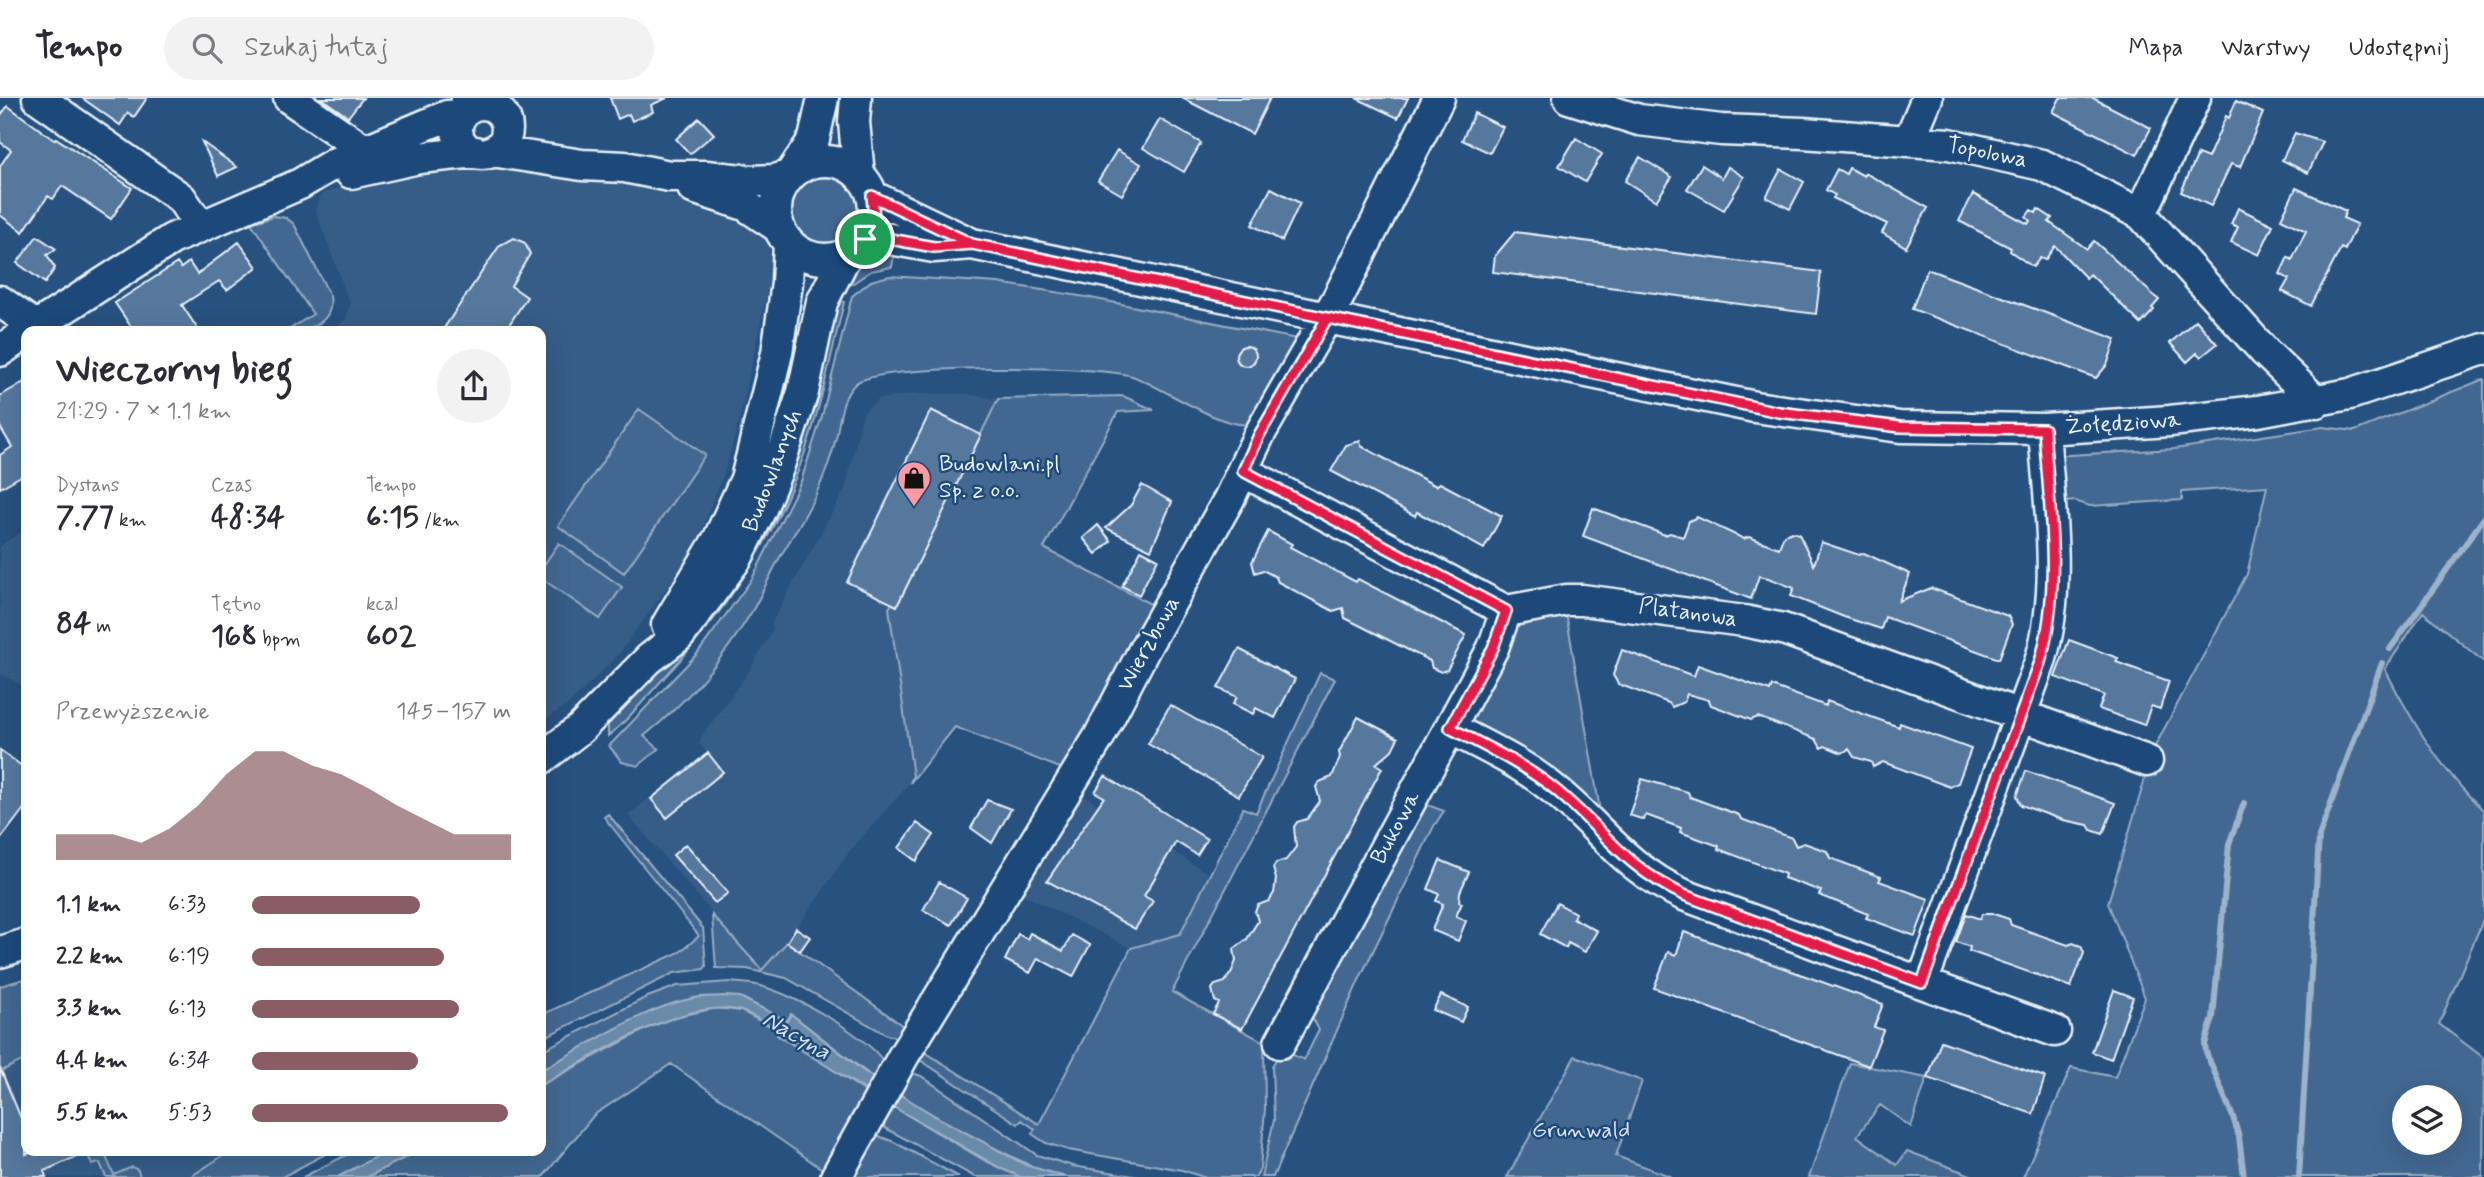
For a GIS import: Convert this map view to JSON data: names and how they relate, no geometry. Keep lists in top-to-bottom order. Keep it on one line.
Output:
{"streets":{"street":["Topolowa","Żołędziowa","Budowlanych","Platanowa","Wierzbowa","Bukowa"]},"crossings":[["Topolowa","Żołędziowa"],["Żołędziowa","Budowlanych"],["Żołędziowa","Wierzbowa"],["Platanowa","Bukowa"]],"water":["Nacyna"],"parks":["Grunwald"],"places":{"shop":["Budowlani.pl Sp. z o.o."]},"page":{"header":"Tempo","search":"Szukaj tutaj","nav":["Mapa","Warstwy","Udostępnij"],"heading":["Wieczorny bieg","21:29 · 7 × 1.1 km"],"stats":[["Dystans","7.77 km"],["Czas","48:34"],["Tempo","6:15 /km"],["84 m"],["Tętno","168 bpm"],["kcal","602"]],"chart":["Przewyższenie","145–157 m"],"list":[{"name":"1.1 km","note":"6:33"},{"name":"2.2 km","note":"6:19"},{"name":"3.3 km","note":"6:13"},{"name":"4.4 km","note":"6:34"},{"name":"5.5 km","note":"5:53"}]}}
